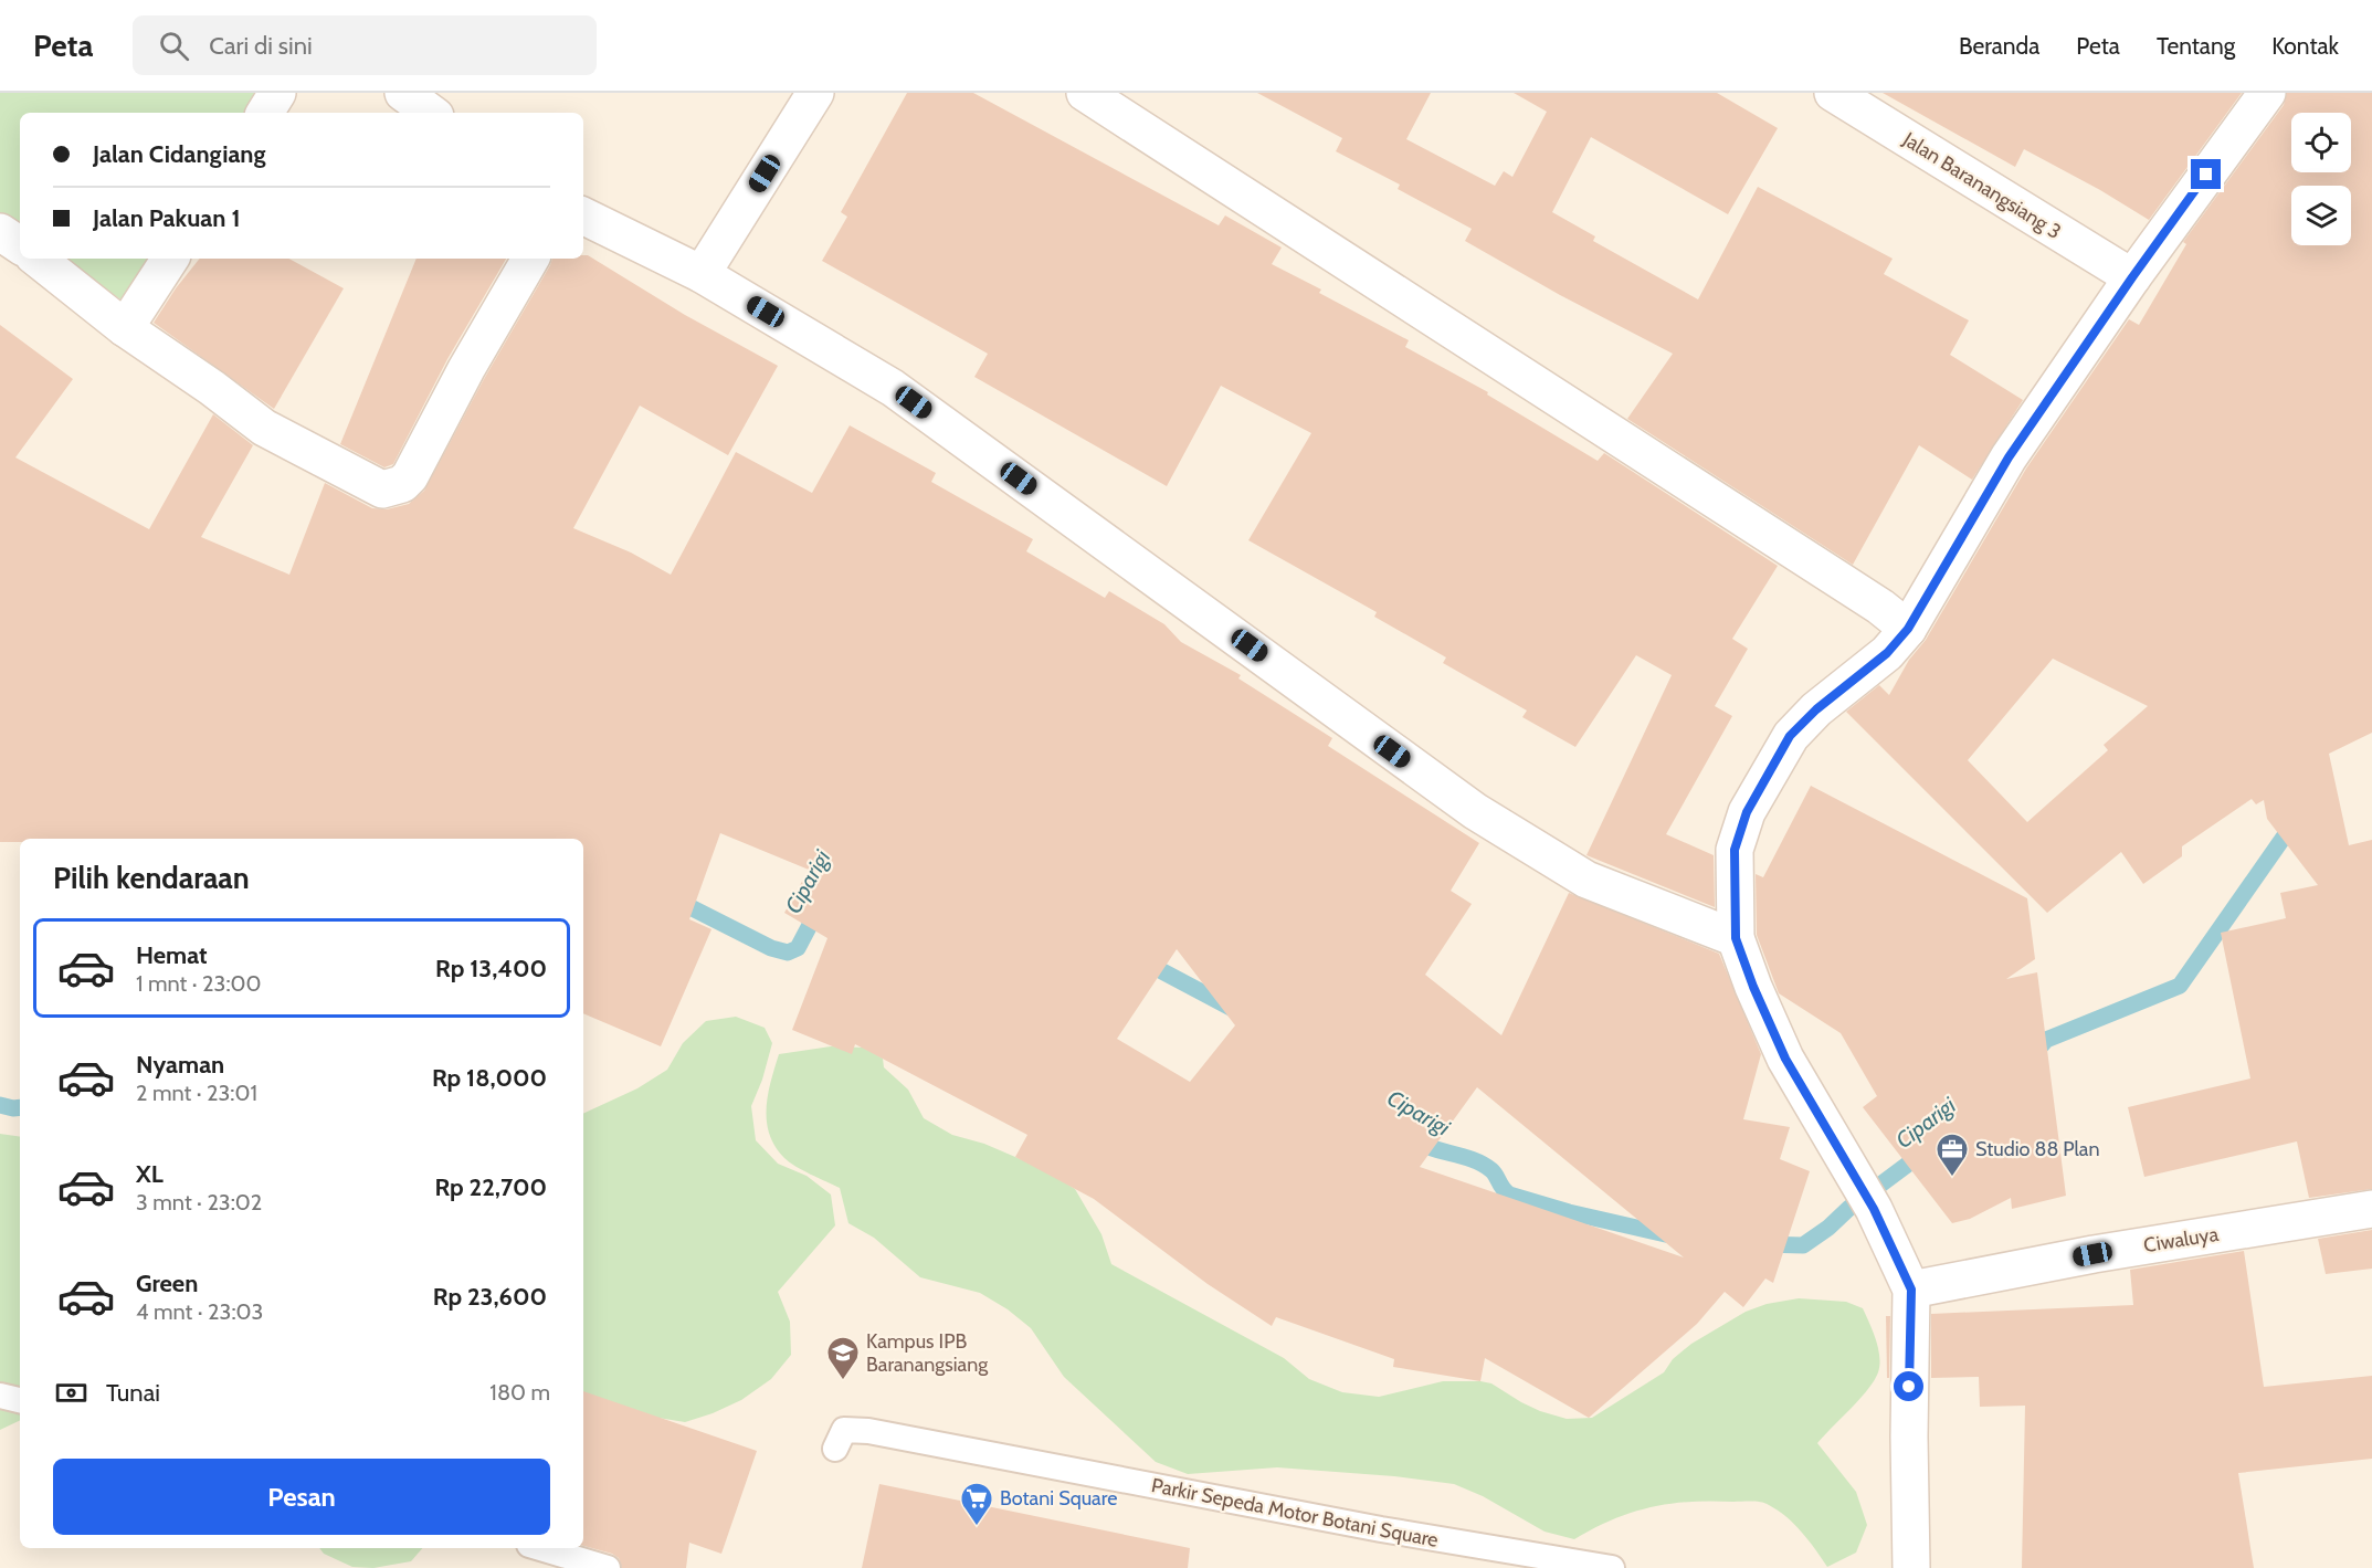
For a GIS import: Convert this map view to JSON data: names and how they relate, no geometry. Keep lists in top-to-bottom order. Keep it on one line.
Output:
{"streets":{"street":["Jalan Baranangsiang 3","Ciwaluya"],"lane":["Parkir Sepeda Motor Botani Square"]},"water":["Ciparigi"],"places":{"office":["Studio 88 Plan"],"school or university":["Kampus IPB Baranangsiang"],"supermarket":["Botani Square"]},"page":{"header":"Peta","search":"Cari di sini","nav":["Beranda","Peta","Tentang","Kontak"],"banner":["Jalan Cidangiang","Jalan Pakuan 1"],"heading":"Pilih kendaraan","list":[{"name":"Hemat","note":"1 mnt · 23:00","value":"Rp 13,400"},{"name":"Nyaman","note":"2 mnt · 23:01","value":"Rp 18,000"},{"name":"XL","note":"3 mnt · 23:02","value":"Rp 22,700"},{"name":"Green","note":"4 mnt · 23:03","value":"Rp 23,600"}],"pay":["Tunai","180 m"],"buttons":"Pesan"}}
